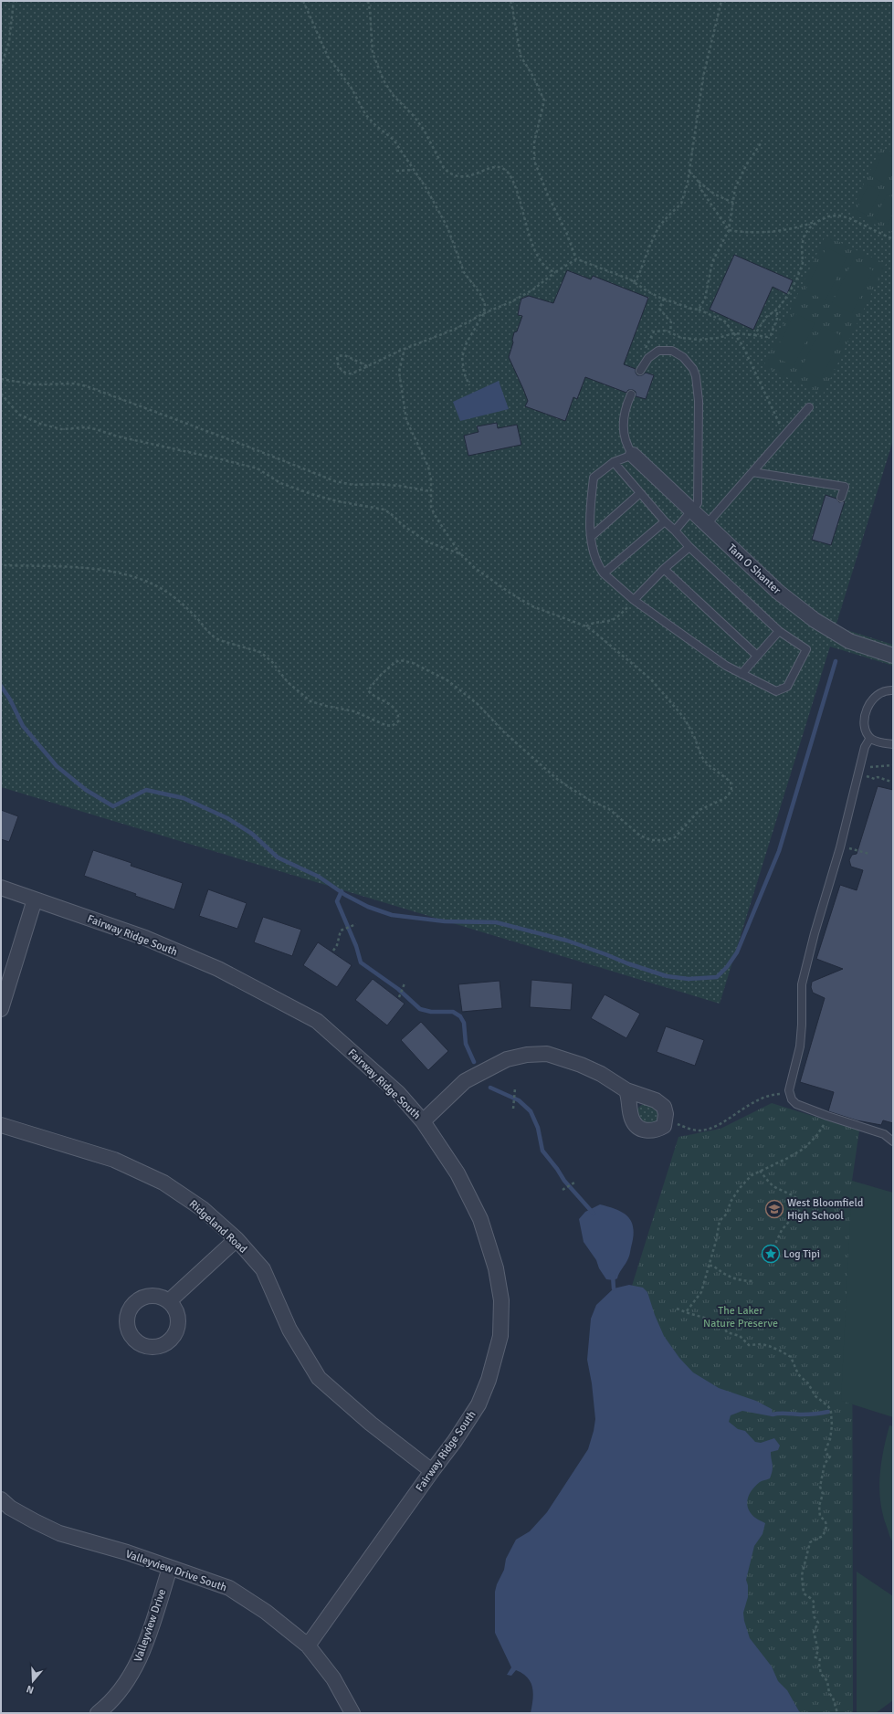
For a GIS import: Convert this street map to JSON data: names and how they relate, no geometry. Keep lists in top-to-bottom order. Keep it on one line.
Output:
{"streets":{"street":["Tam O Shanter","Fairway Ridge South","Ridgeland Road","Valleyview Drive South","Valleyview Drive"]},"crossings":[["Fairway Ridge South","Ridgeland Road"],["Fairway Ridge South","Valleyview Drive South"],["Valleyview Drive South","Valleyview Drive"]],"parks":["The Laker Nature Preserve"],"places":{"school or university":["West Bloomfield High School"],"place":["Log Tipi"]},"north":"bottom"}
